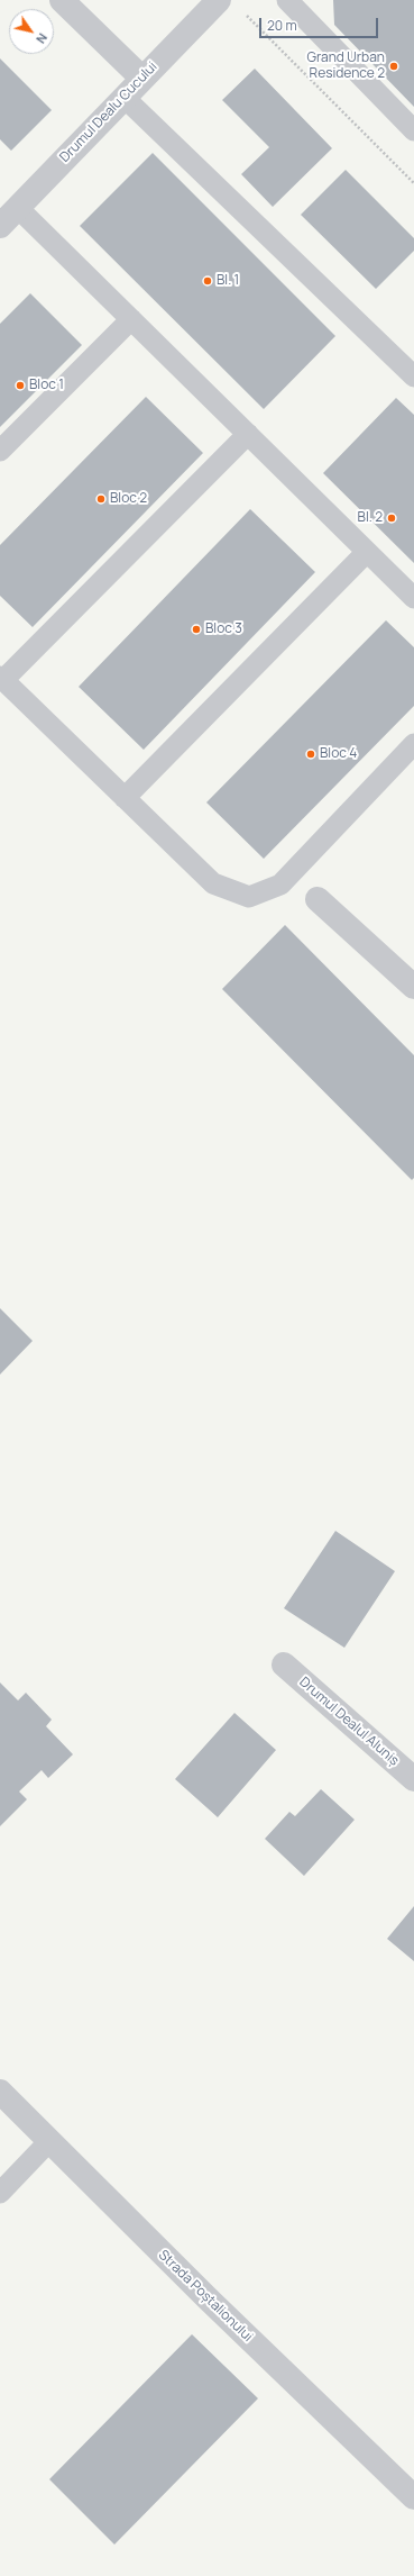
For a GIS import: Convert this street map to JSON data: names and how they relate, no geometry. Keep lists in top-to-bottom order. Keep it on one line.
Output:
{"streets":{"street":["Drumul Dealu Cucului","Drumul Dealul Aluniș","Strada Poștalionului"]},"places":["Grand Urban Residence 2","Bl. 1","Bloc 1","Bloc 2","Bl. 2","Bloc 3","Bloc 4"],"scale_bar":"20 m","north":"bottom right"}
